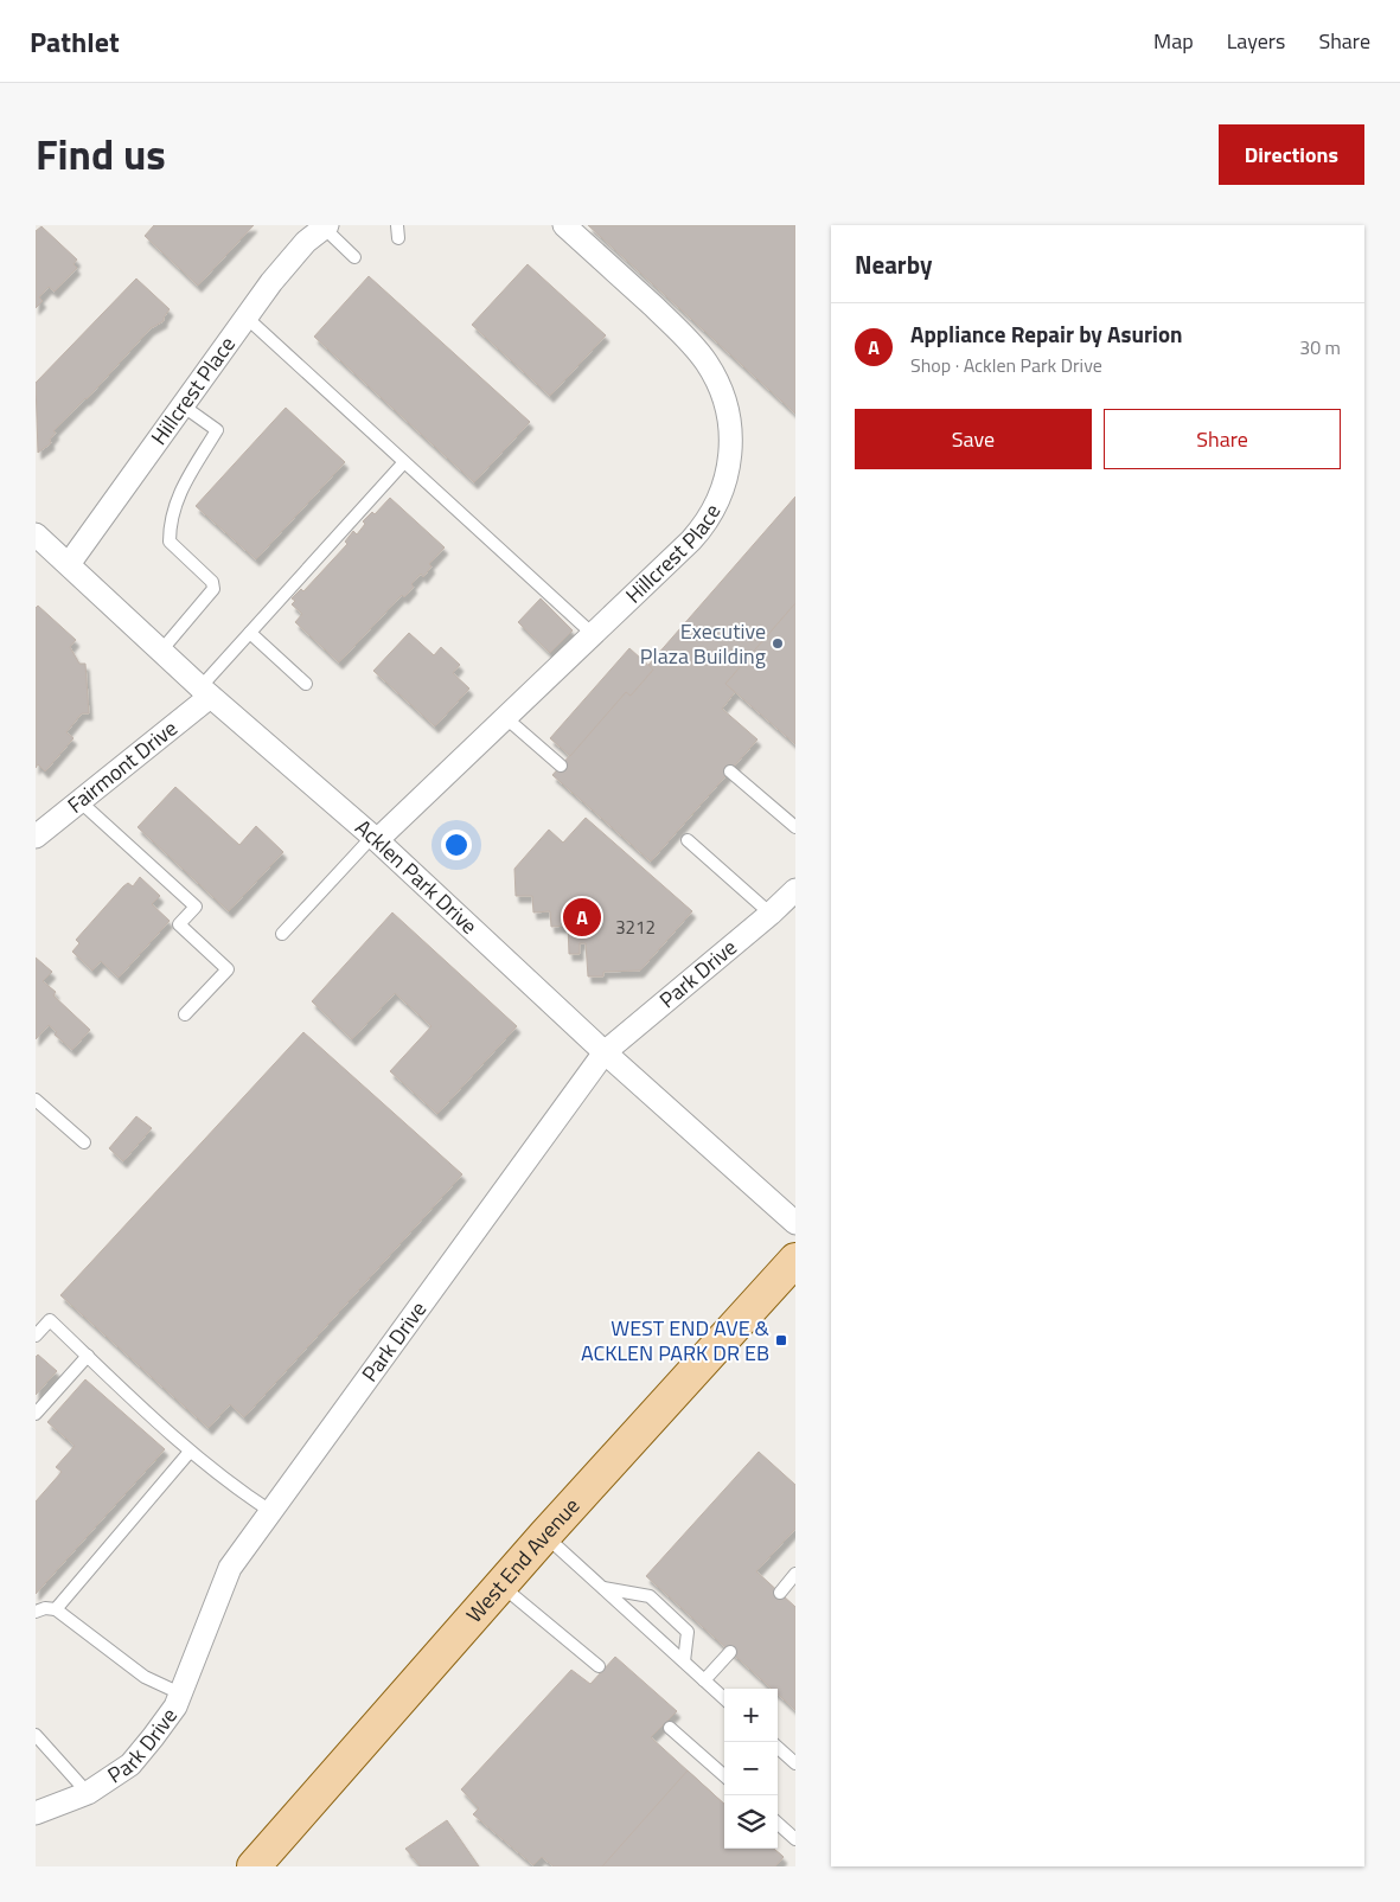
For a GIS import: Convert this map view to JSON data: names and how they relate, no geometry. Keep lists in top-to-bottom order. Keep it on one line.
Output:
{"streets":{"main road":["West End Avenue"],"street":["Hillcrest Place","Fairmont Drive","Acklen Park Drive","Park Drive"]},"crossings":[["Hillcrest Place","Acklen Park Drive"],["Fairmont Drive","Acklen Park Drive"],["Acklen Park Drive","Park Drive"]],"places":{"other":["Executive Plaza Building"],"transit":["WEST END AVE & ACKLEN PARK DR EB"]},"house_numbers":["3212"],"page":{"header":"Pathlet","nav":["Map","Layers","Share"],"title":"Find us","buttons":["Directions",["Save","Share"]],"heading":"Nearby","list":[{"mark":"A","name":"Appliance Repair by Asurion","note":"Shop · Acklen Park Drive","value":"30 m"}],"pins":"A","map_buttons":["+","−"]}}
